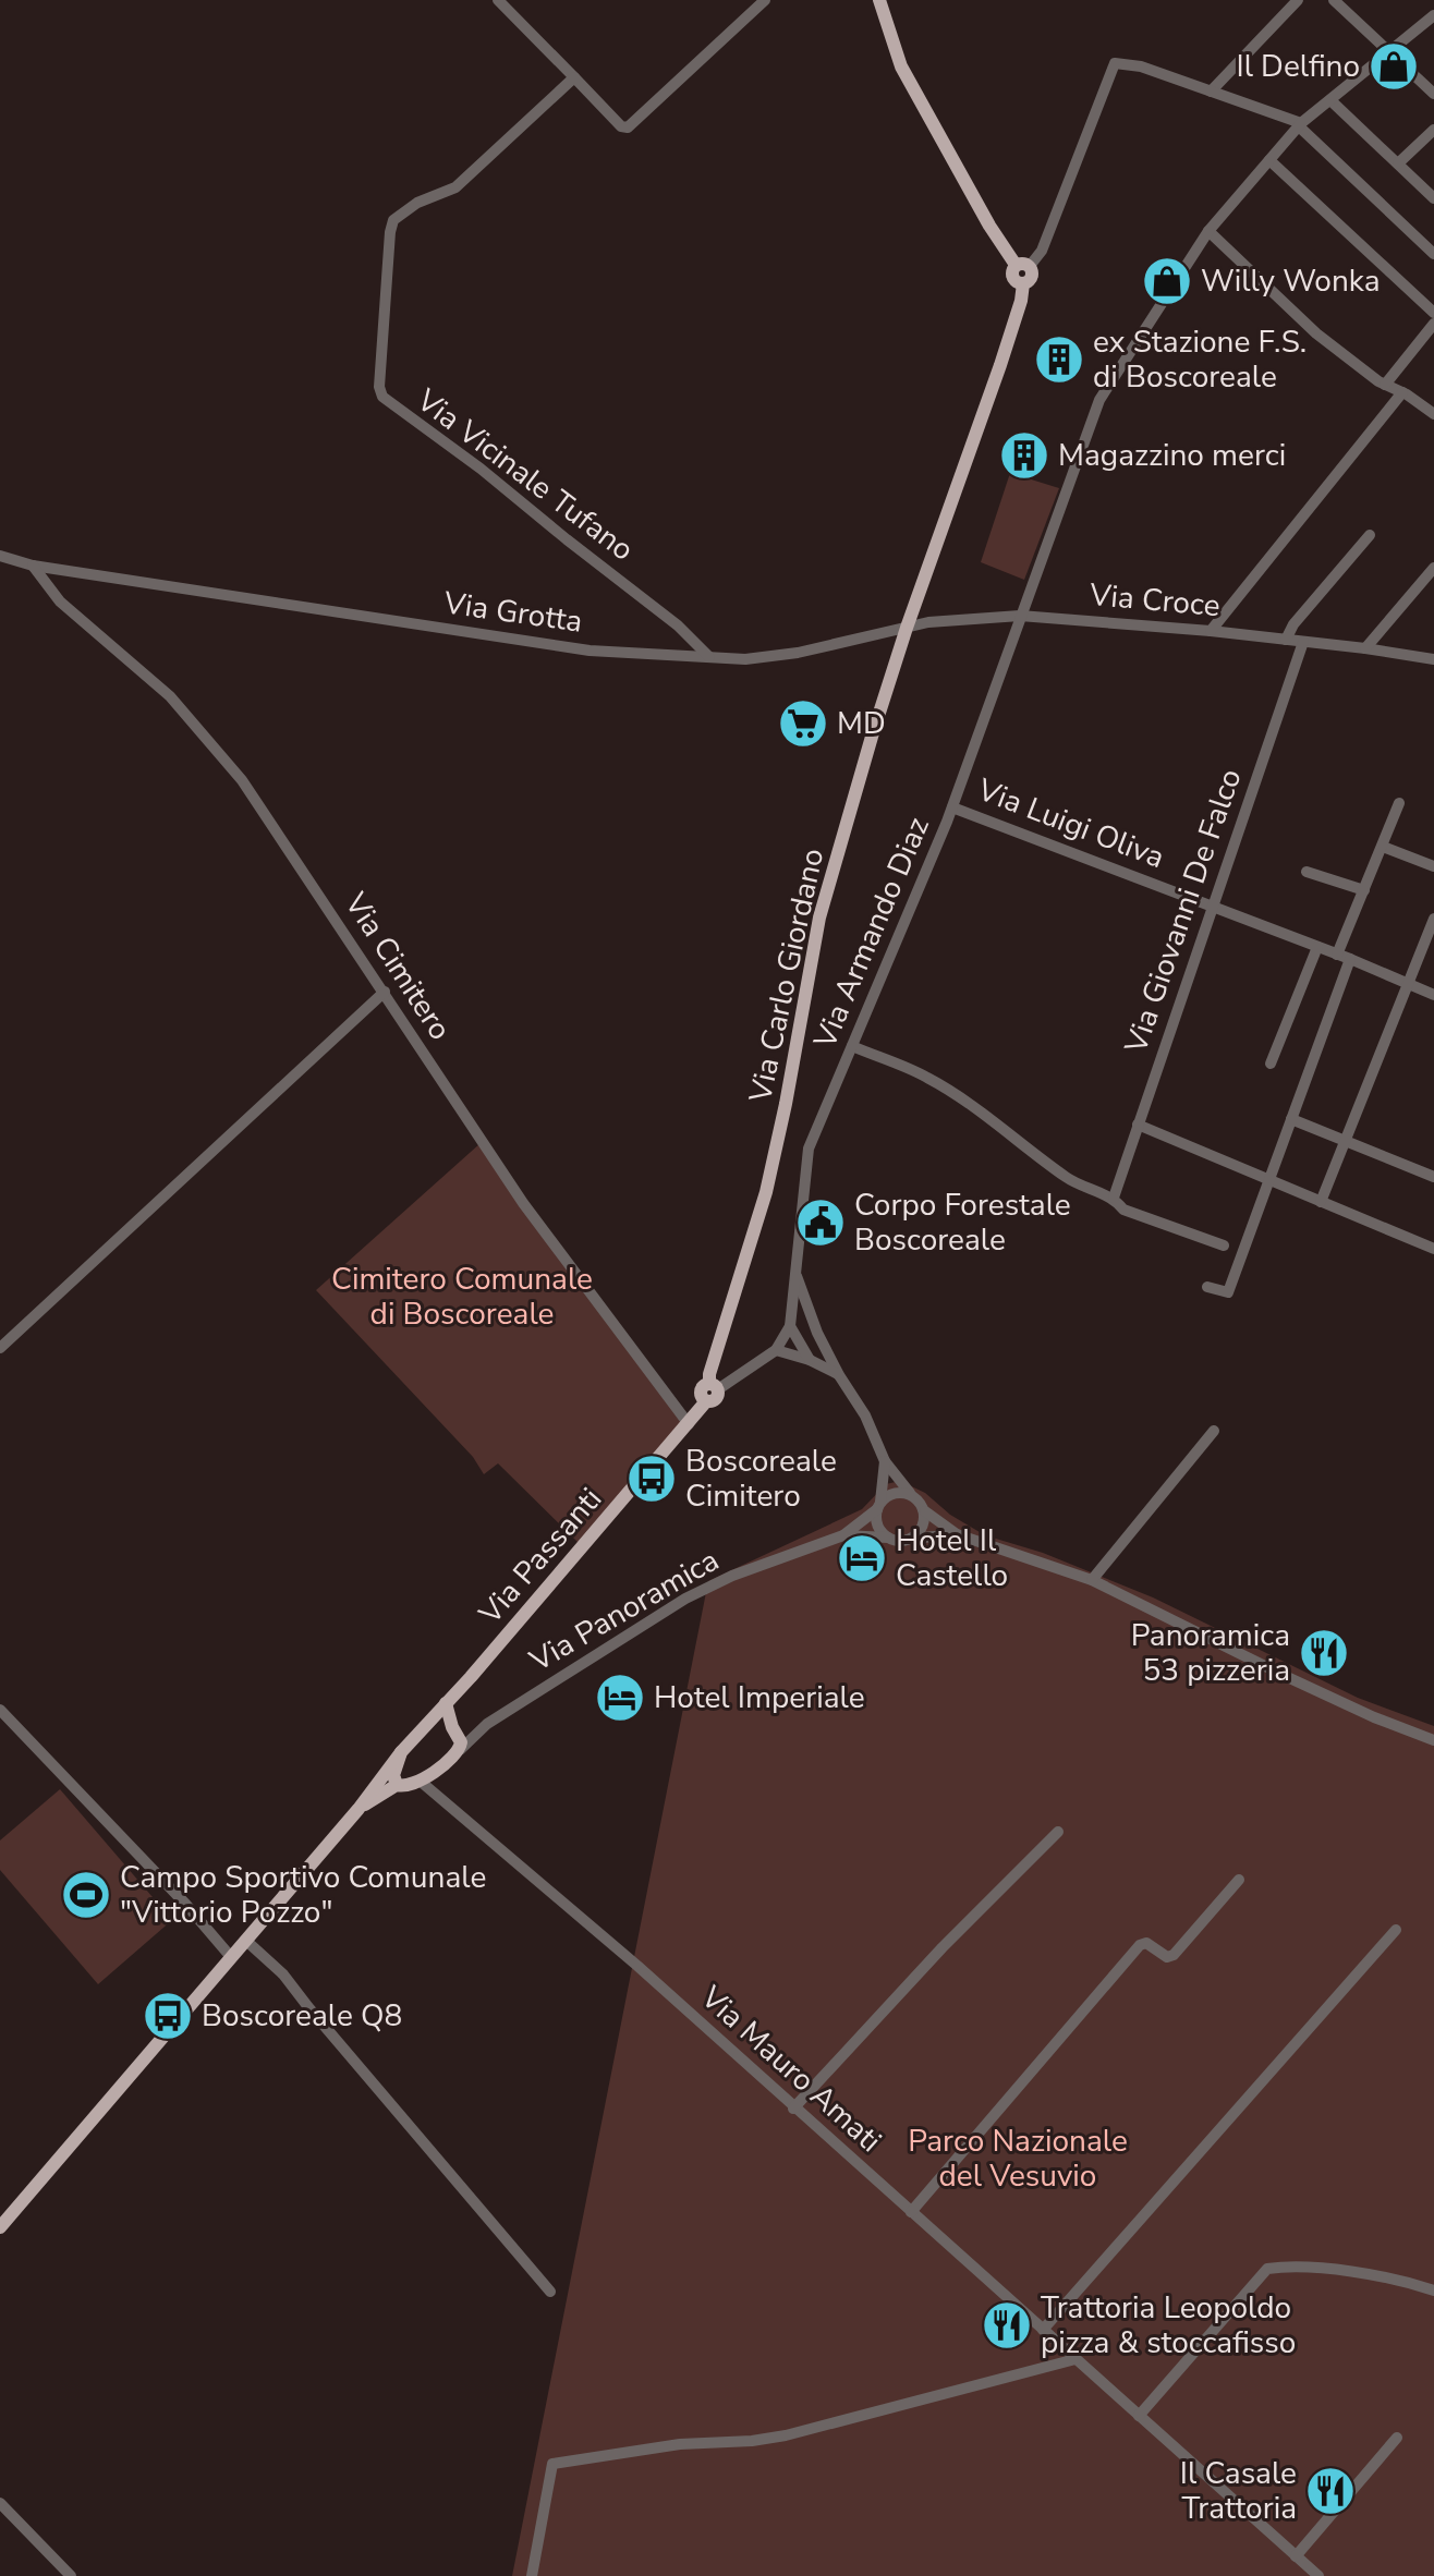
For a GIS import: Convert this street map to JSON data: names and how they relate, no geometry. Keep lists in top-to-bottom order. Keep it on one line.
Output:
{"streets":{"main road":["Via Carlo Giordano","Via Passanti"],"street":["Via Vicinale Tufano","Via Croce","Via Grotta","Via Luigi Oliva","Via Giovanni De Falco","Via Armando Diaz","Via Cimitero","Via Panoramica","Via Mauro Amati"]},"crossings":[["Via Vicinale Tufano","Via Grotta"],["Via Croce","Via Grotta"],["Via Croce","Via Giovanni De Falco"],["Via Croce","Via Armando Diaz"],["Via Grotta","Via Armando Diaz"],["Via Grotta","Via Cimitero"],["Via Grotta","Via Carlo Giordano"],["Via Luigi Oliva","Via Giovanni De Falco"],["Via Luigi Oliva","Via Armando Diaz"],["Via Armando Diaz","Via Panoramica"],["Via Cimitero","Via Passanti"],["Via Carlo Giordano","Via Passanti"],["Via Passanti","Via Panoramica"],["Via Passanti","Via Mauro Amati"]],"parks":["Cimitero Comunale di Boscoreale","Parco Nazionale del Vesuvio"],"places":{"shop":["Il Delfino","Willy Wonka"],"building":["ex Stazione F.S. di Boscoreale","Magazzino merci"],"supermarket":["MD"],"public building":["Corpo Forestale Boscoreale"],"bus stop":["Boscoreale Cimitero","Boscoreale Q8"],"hotel":["Hotel Il Castello","Hotel Imperiale"],"restaurant":["Panoramica 53 pizzeria","Trattoria Leopoldo pizza & stoccafisso","Il Casale Trattoria"],"sports":["Campo Sportivo Comunale \"Vittorio Pozzo\""]}}
